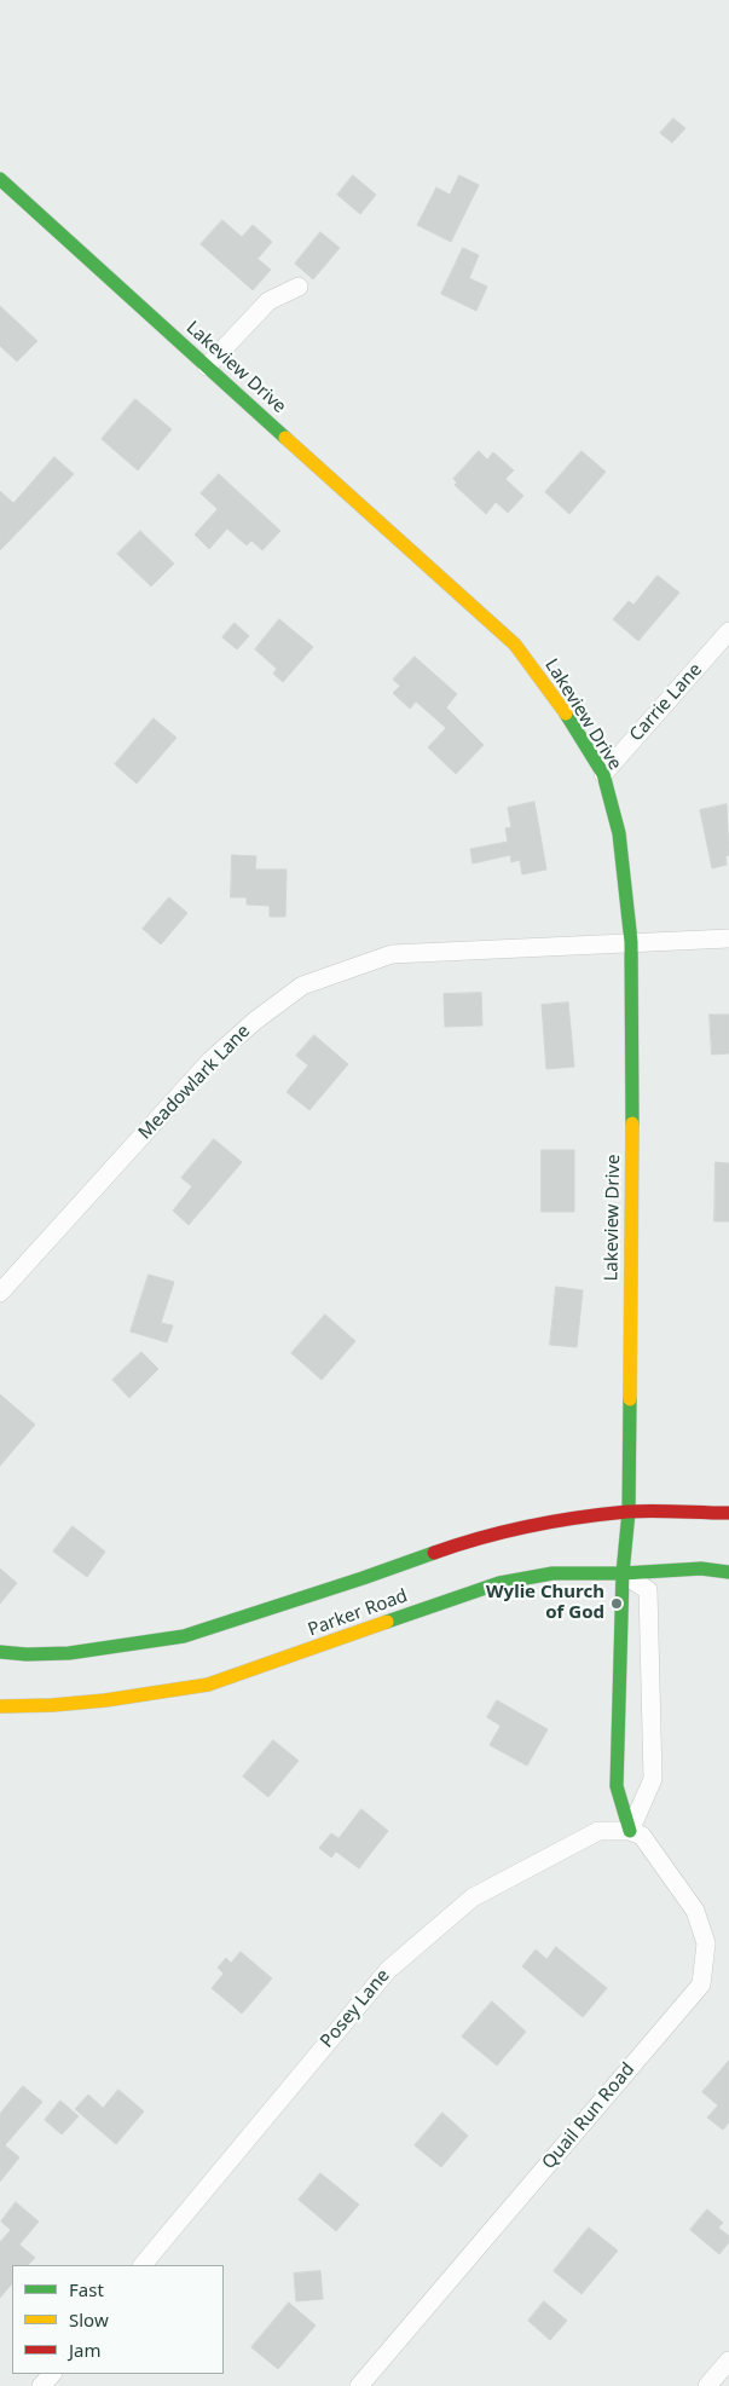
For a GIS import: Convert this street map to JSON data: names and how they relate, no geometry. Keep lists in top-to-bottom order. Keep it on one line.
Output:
{"streets":{"street":["Lakeview Drive","Carrie Lane","Meadowlark Lane","Parker Road","Posey Lane","Quail Run Road"]},"crossings":[["Lakeview Drive","Carrie Lane"],["Lakeview Drive","Meadowlark Lane"],["Lakeview Drive","Parker Road"],["Posey Lane","Quail Run Road"]],"places":["Wylie Church of God"],"legend":["Fast","Slow","Jam"]}
